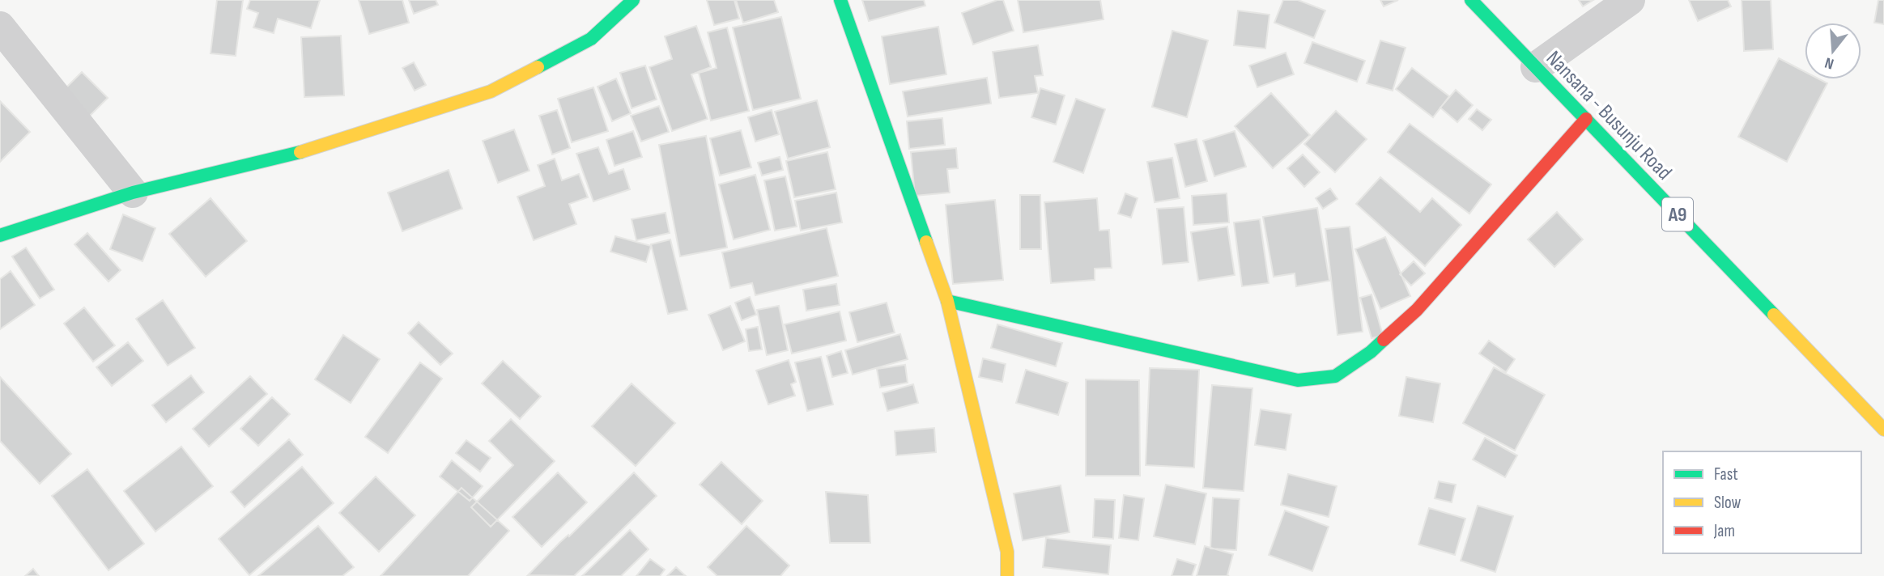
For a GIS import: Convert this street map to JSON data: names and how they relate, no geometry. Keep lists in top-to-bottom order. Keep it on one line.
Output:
{"streets":{"street":["Nansana - Busunju Road","A9"]},"legend":["Fast","Slow","Jam"],"north":"bottom"}
